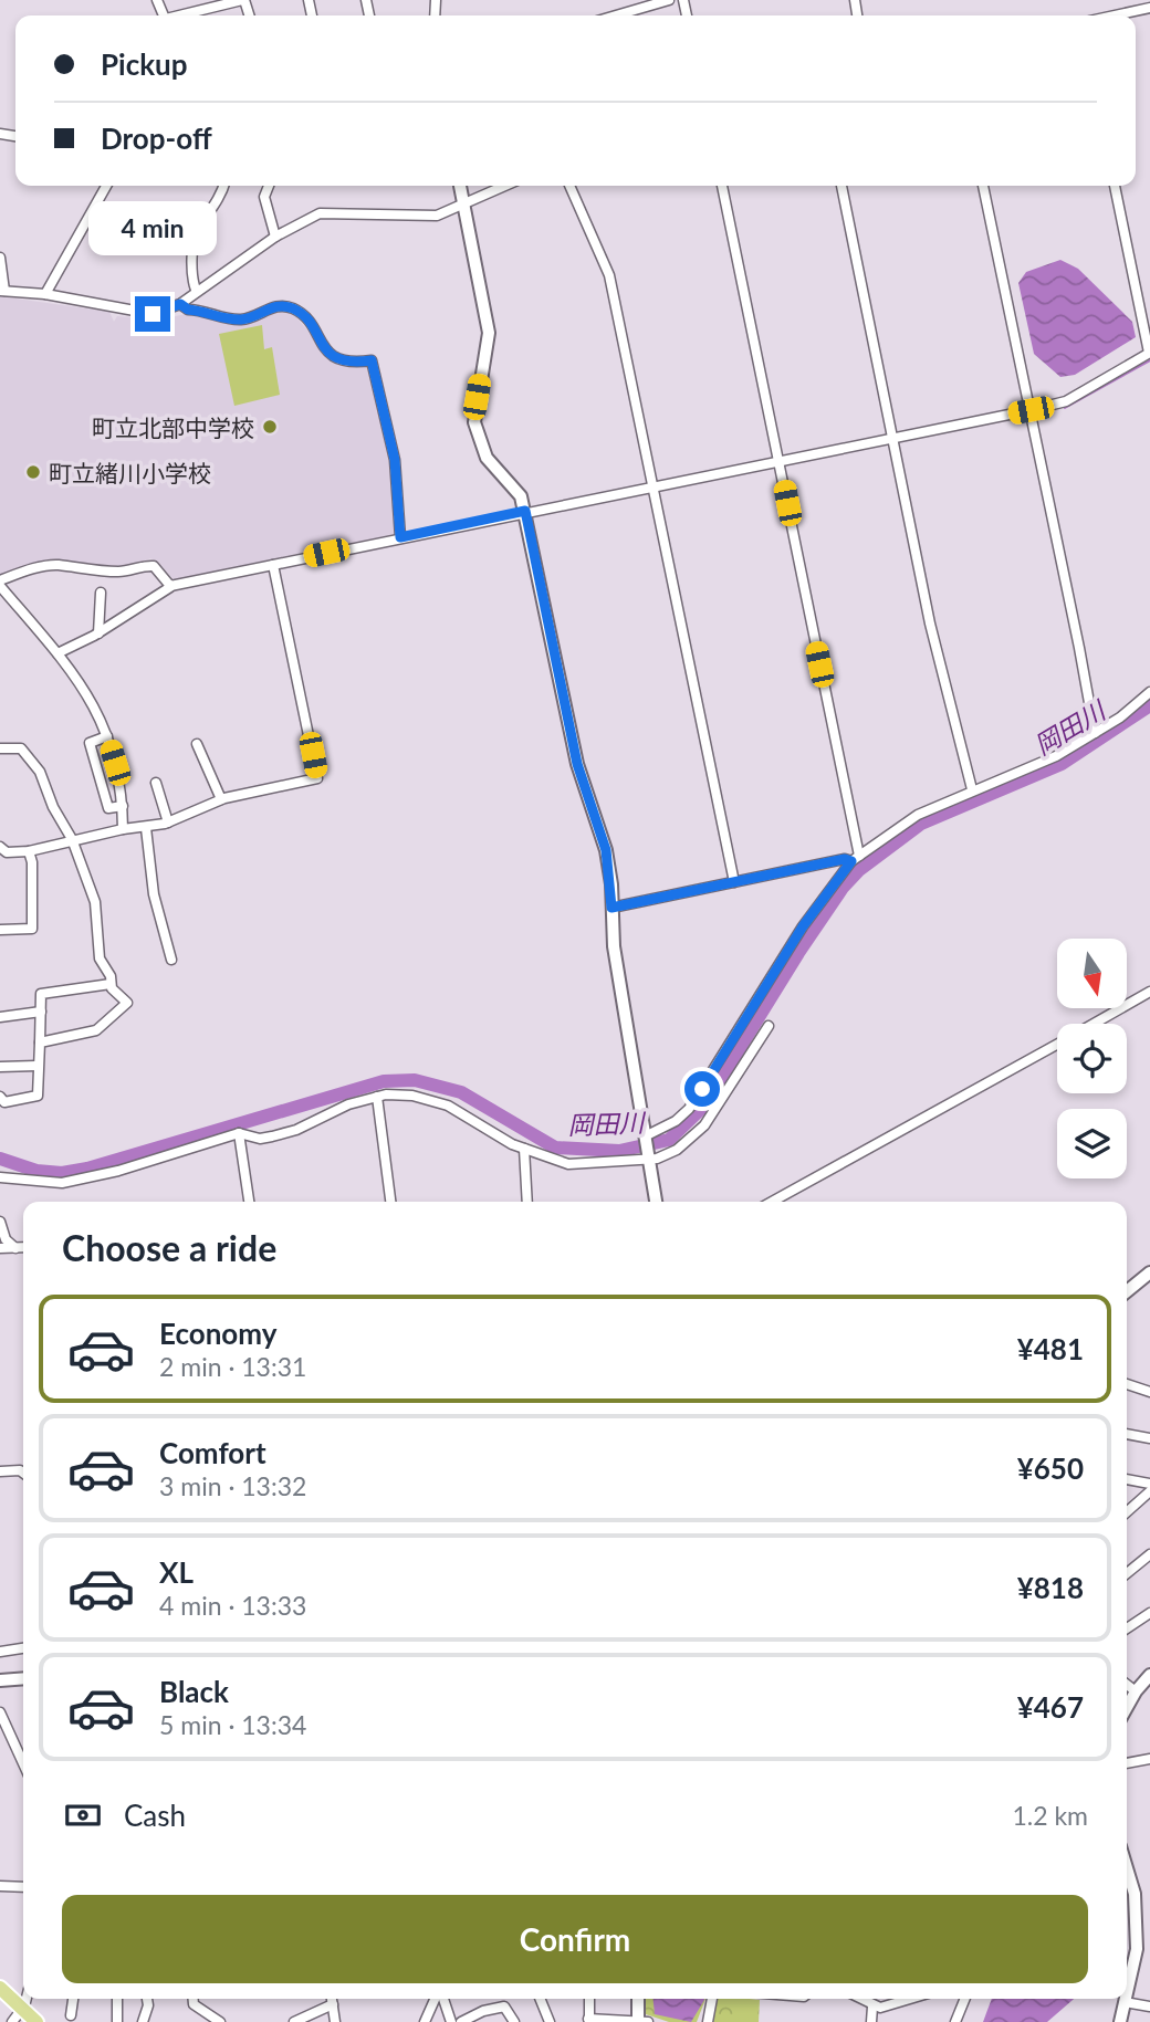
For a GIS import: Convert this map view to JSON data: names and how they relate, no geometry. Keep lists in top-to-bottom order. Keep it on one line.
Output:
{"water":["岡田川"],"places":["町立北部中学校","町立緒川小学校"],"north":"bottom","page":{"banner":["Pickup","Drop-off"],"bubble":"4 min","heading":"Choose a ride","list":[{"name":"Economy","note":"2 min · 13:31","value":"¥481"},{"name":"Comfort","note":"3 min · 13:32","value":"¥650"},{"name":"XL","note":"4 min · 13:33","value":"¥818"},{"name":"Black","note":"5 min · 13:34","value":"¥467"}],"pay":["Cash","1.2 km"],"buttons":"Confirm"}}
